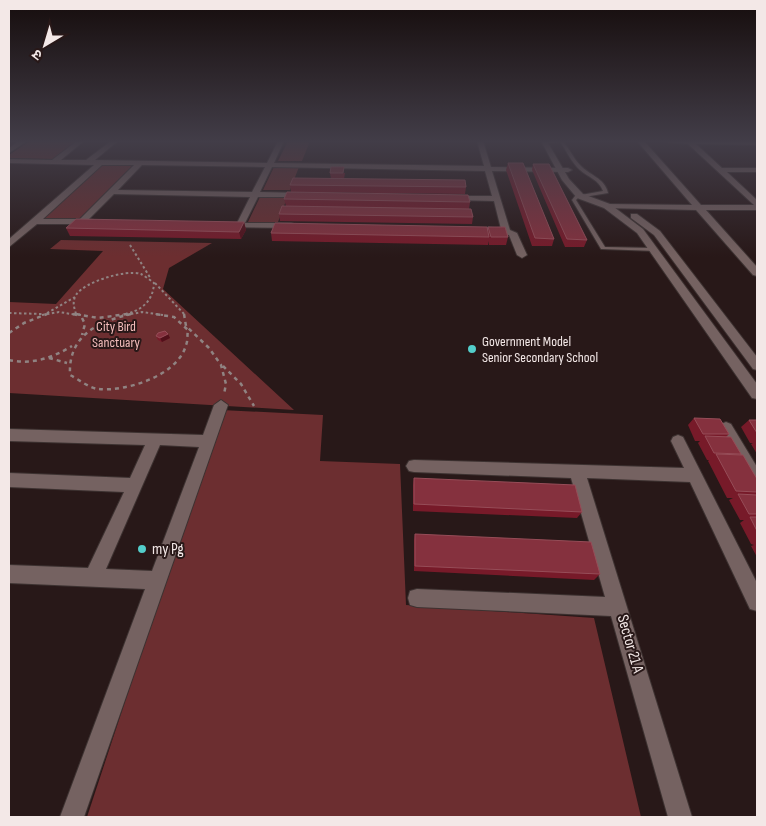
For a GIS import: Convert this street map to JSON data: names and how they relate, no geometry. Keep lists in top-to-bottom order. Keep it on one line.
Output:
{"streets":{"street":["Sector 21 A"]},"parks":["City Bird Sanctuary"],"places":["Government Model Senior Secondary School","my Pg"],"north":"bottom left"}
